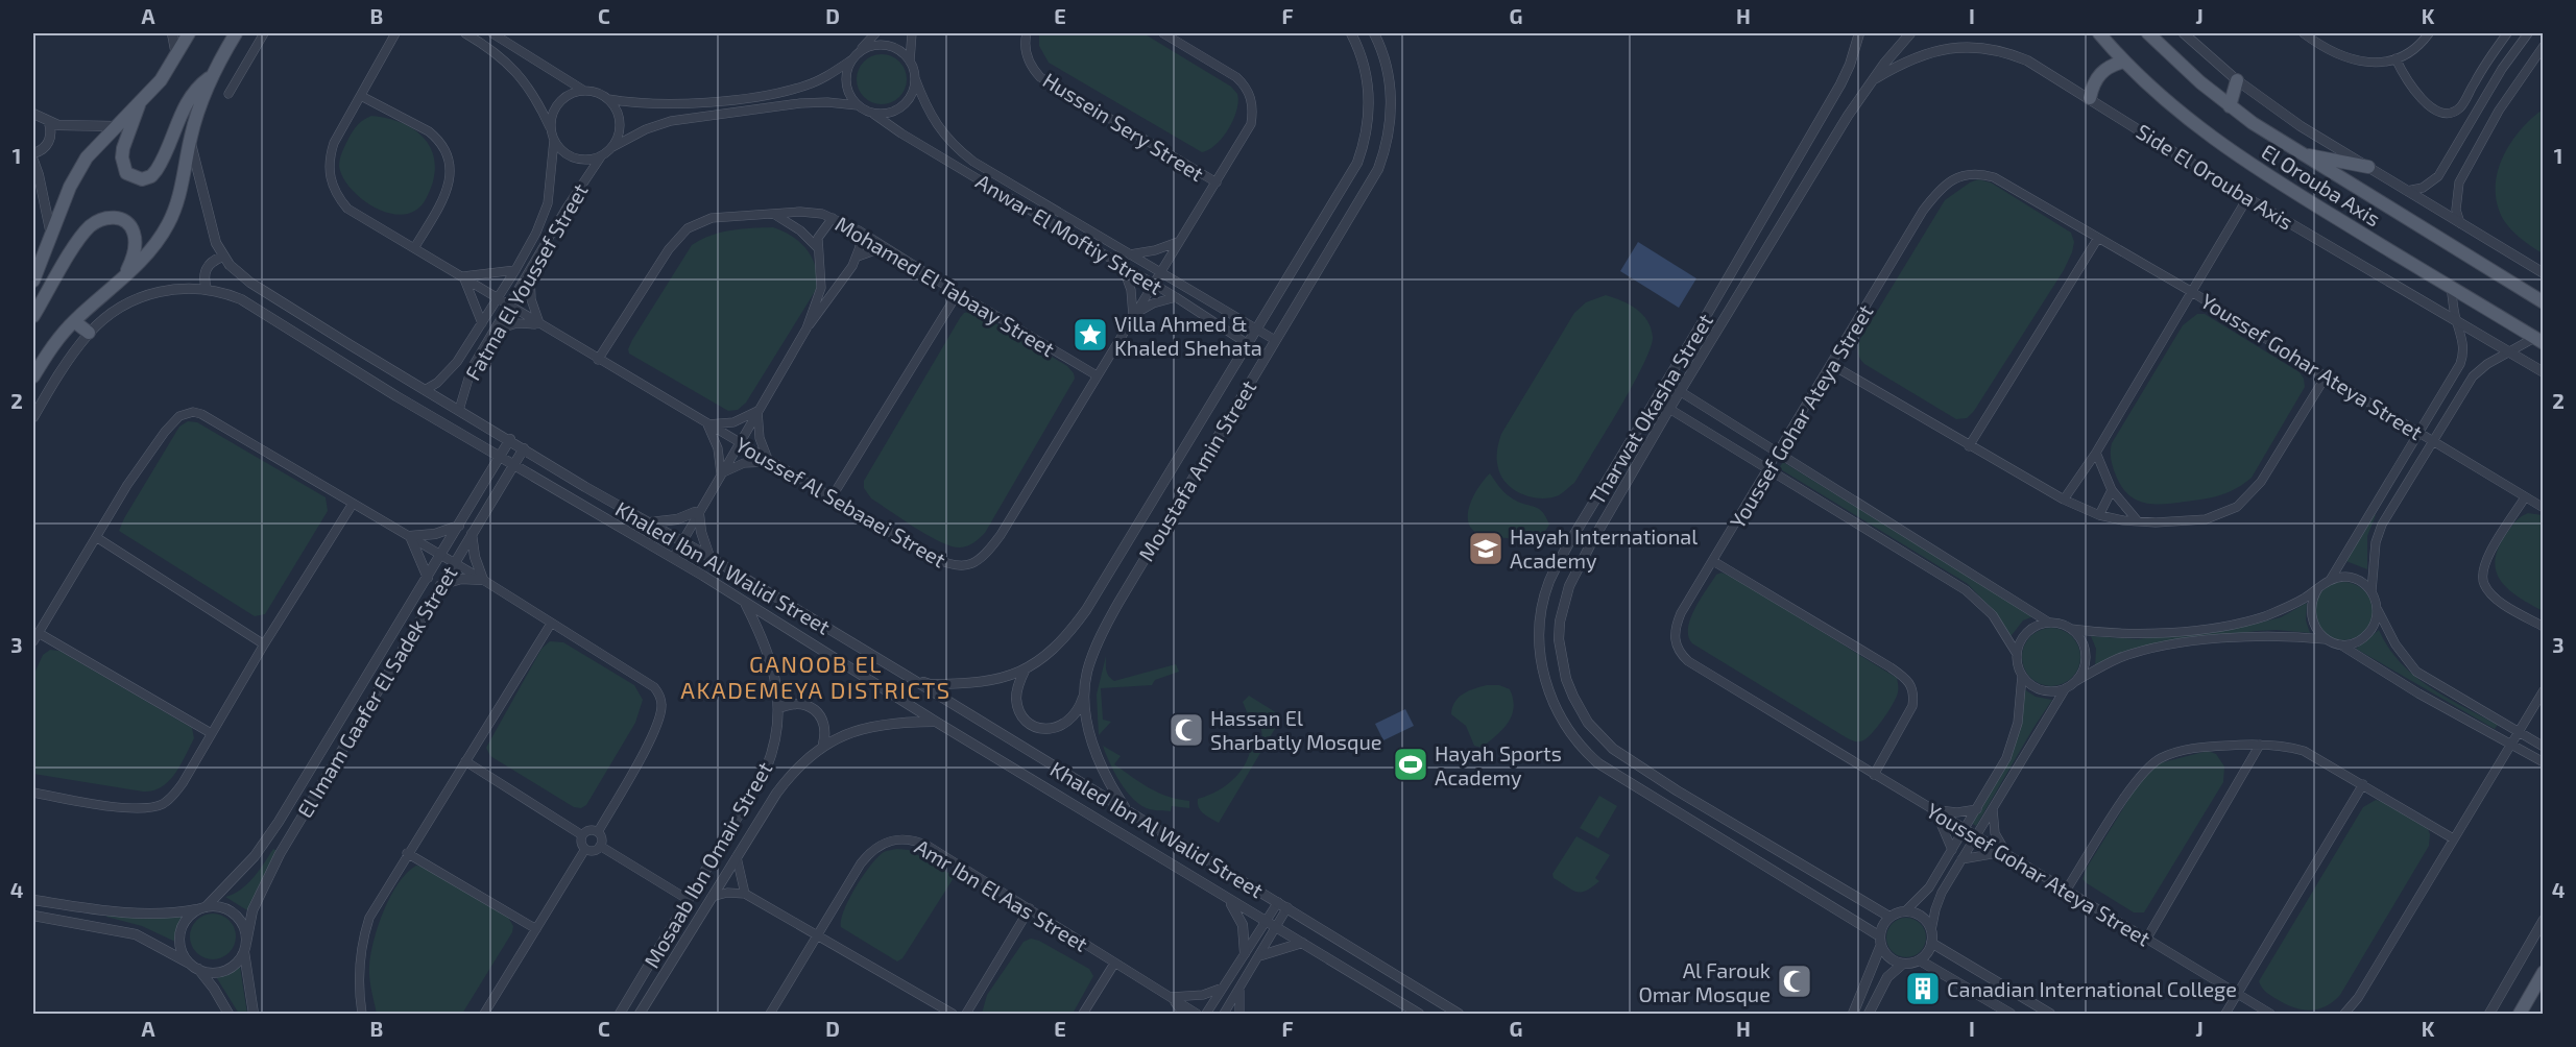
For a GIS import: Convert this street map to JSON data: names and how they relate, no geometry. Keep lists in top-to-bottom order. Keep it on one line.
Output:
{"streets":{"main road":["El Orouba Axis"],"street":["Hussein Sery Street","Side El Orouba Axis","Anwar El Moftiy Street","Fatma El Youssef Street","Mohamed El Tabaay Street","Youssef Gohar Ateya Street","Tharwat Okasha Street","Moustafa Amin Street","Youssef Al Sebaaei Street","Khaled Ibn Al Walid Street","El Imam Gaafer El Sadek Street","Mosaab Ibn Omair Street","Amr Ibn El Aas Street"]},"crossings":[["Hussein Sery Street","Youssef Al Sebaaei Street"],["Side El Orouba Axis","Tharwat Okasha Street"],["Anwar El Moftiy Street","Moustafa Amin Street"],["Anwar El Moftiy Street","Youssef Al Sebaaei Street"],["Fatma El Youssef Street","Youssef Al Sebaaei Street"],["Fatma El Youssef Street","Khaled Ibn Al Walid Street"],["Mohamed El Tabaay Street","Youssef Al Sebaaei Street"],["Moustafa Amin Street","Khaled Ibn Al Walid Street"],["Khaled Ibn Al Walid Street","El Imam Gaafer El Sadek Street"],["Khaled Ibn Al Walid Street","Mosaab Ibn Omair Street"]],"districts":["GANOOB EL AKADEMEYA DISTRICTS"],"places":{"place":["Villa Ahmed & Khaled Shehata"],"school or university":["Hayah International Academy"],"mosque":["Hassan El Sharbatly Mosque","Al Farouk Omar Mosque"],"sports":["Hayah Sports Academy"],"building":["Canadian International College"]},"grid":{"columns":["A","B","C","D","E","F","G","H","I","J","K"],"rows":["1","2","3","4"]}}
